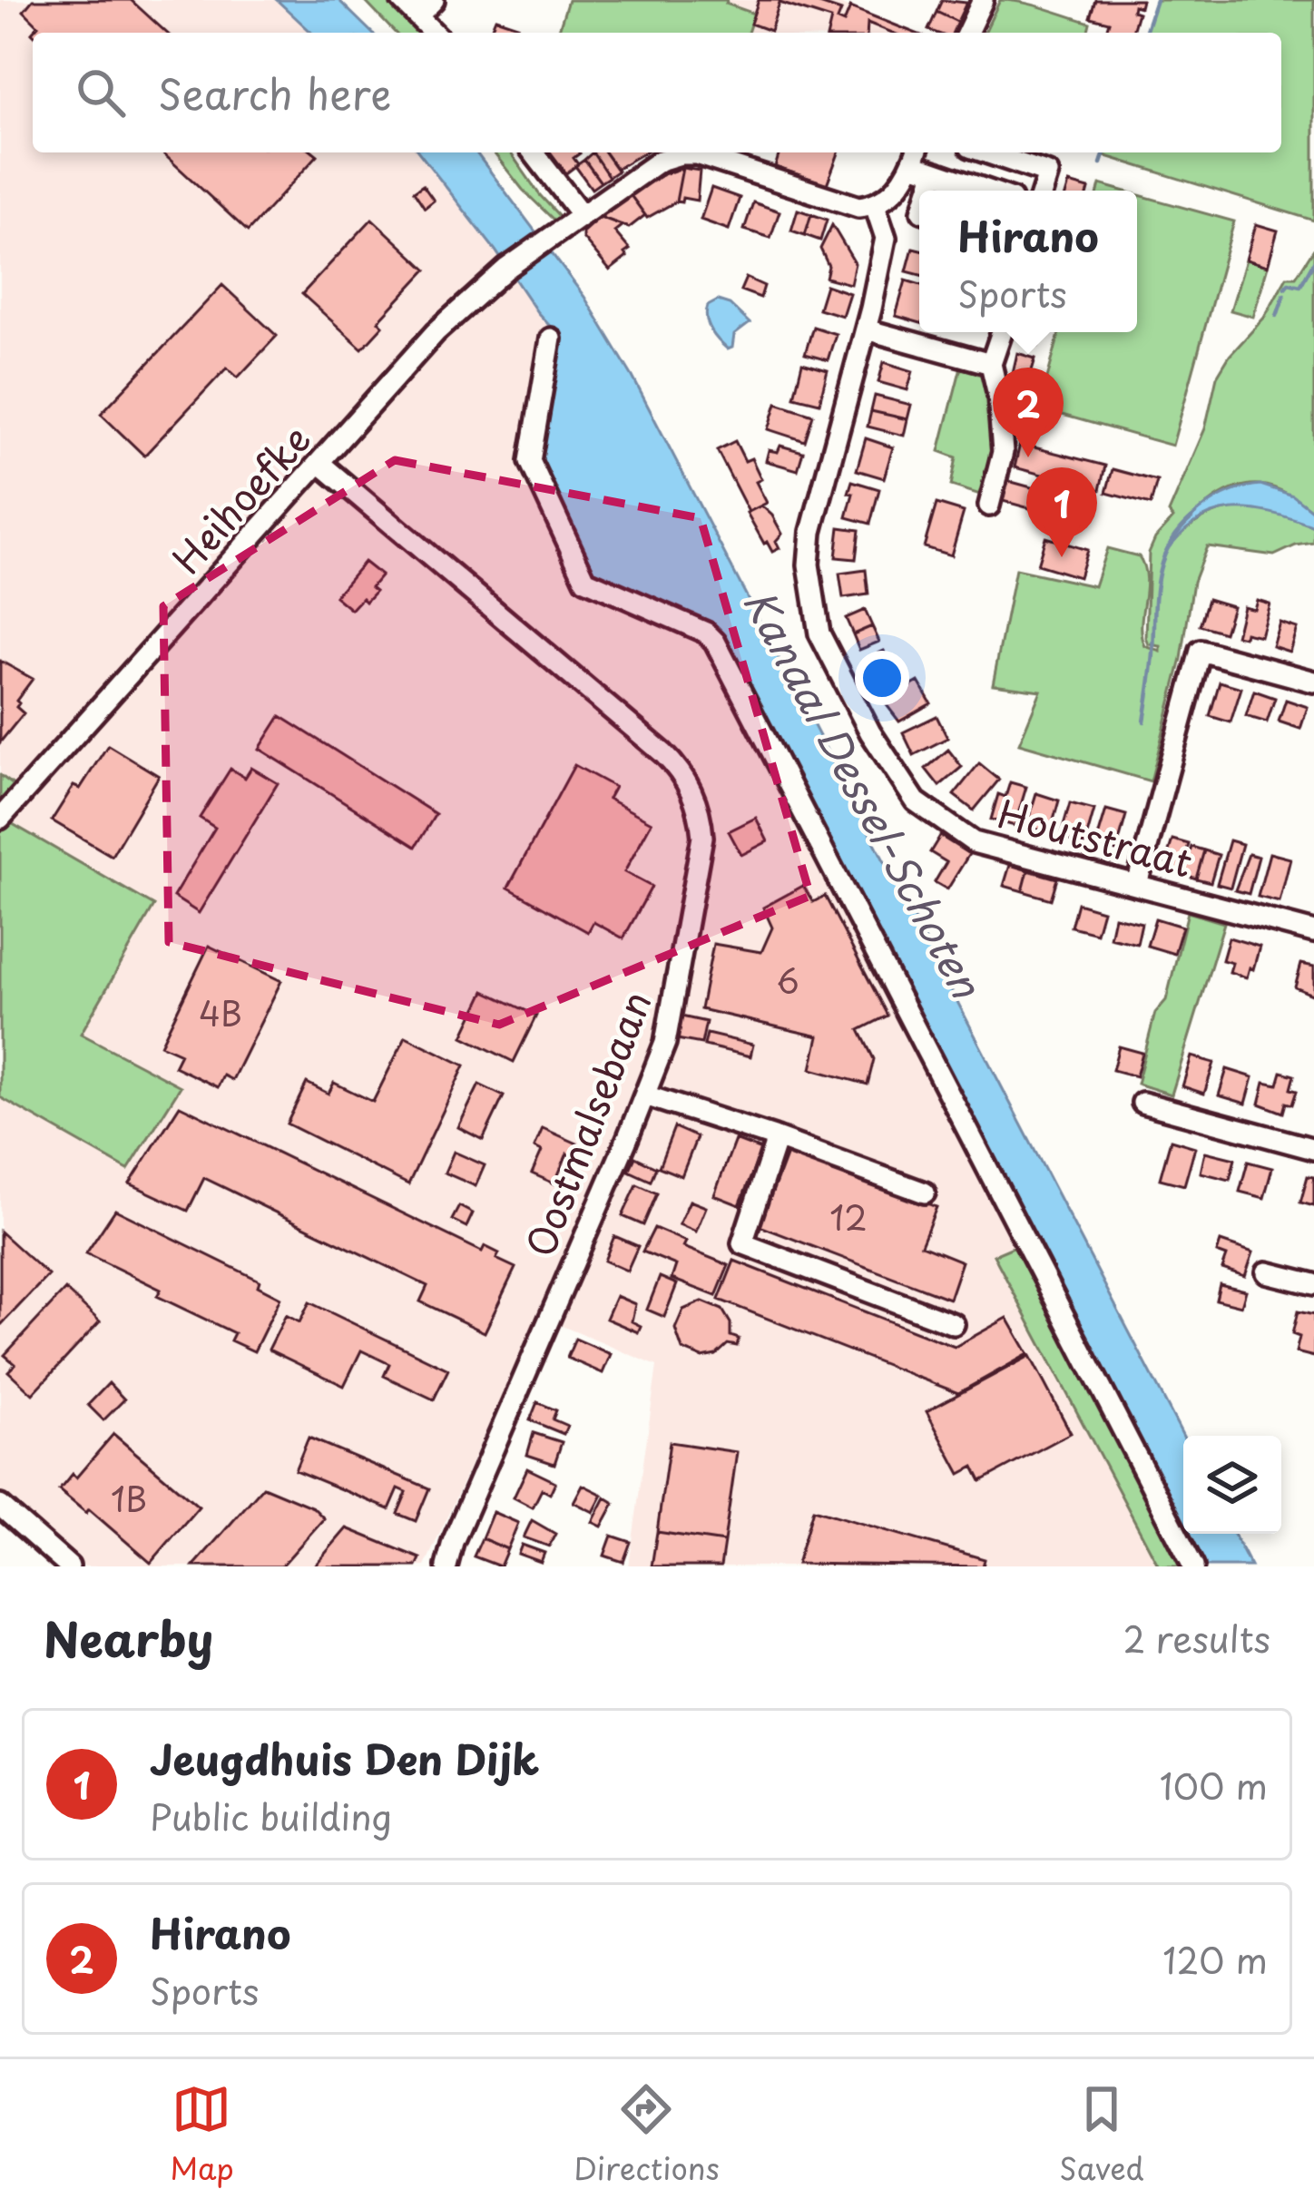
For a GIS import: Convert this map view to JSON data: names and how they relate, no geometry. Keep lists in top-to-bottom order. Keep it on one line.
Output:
{"streets":{"street":["Heihoefke","Houtstraat","Oostmalsebaan"]},"crossings":[["Heihoefke","Houtstraat"],["Heihoefke","Oostmalsebaan"]],"water":["Kanaal Dessel-Schoten"],"house_numbers":["6","4B","12","1B"],"page":{"search":"Search here","popup":["Hirano","Sports"],"pins":["2","1"],"heading":["Nearby","2 results"],"list":[{"mark":"1","name":"Jeugdhuis Den Dijk","note":"Public building","value":"100 m"},{"mark":"2","name":"Hirano","note":"Sports","value":"120 m"}],"nav":["Map","Directions","Saved"]}}
